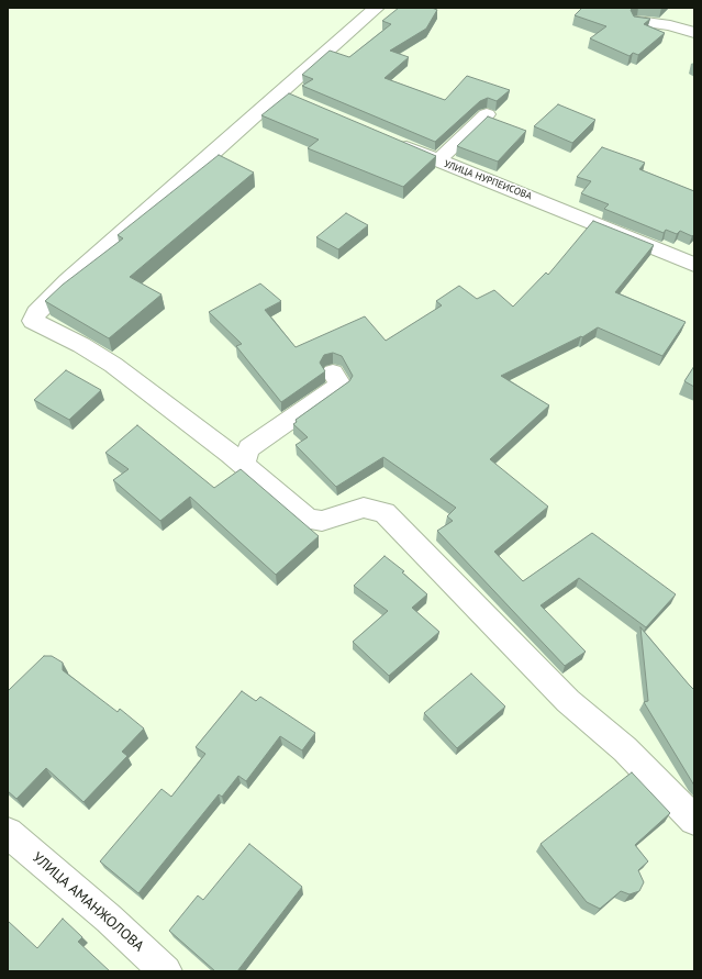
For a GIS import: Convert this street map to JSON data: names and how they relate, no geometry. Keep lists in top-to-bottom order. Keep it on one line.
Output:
{"streets":{"street":["УЛИЦА НУРПЕИСОВА","УЛИЦА АМАНЖОЛОВА"]}}
